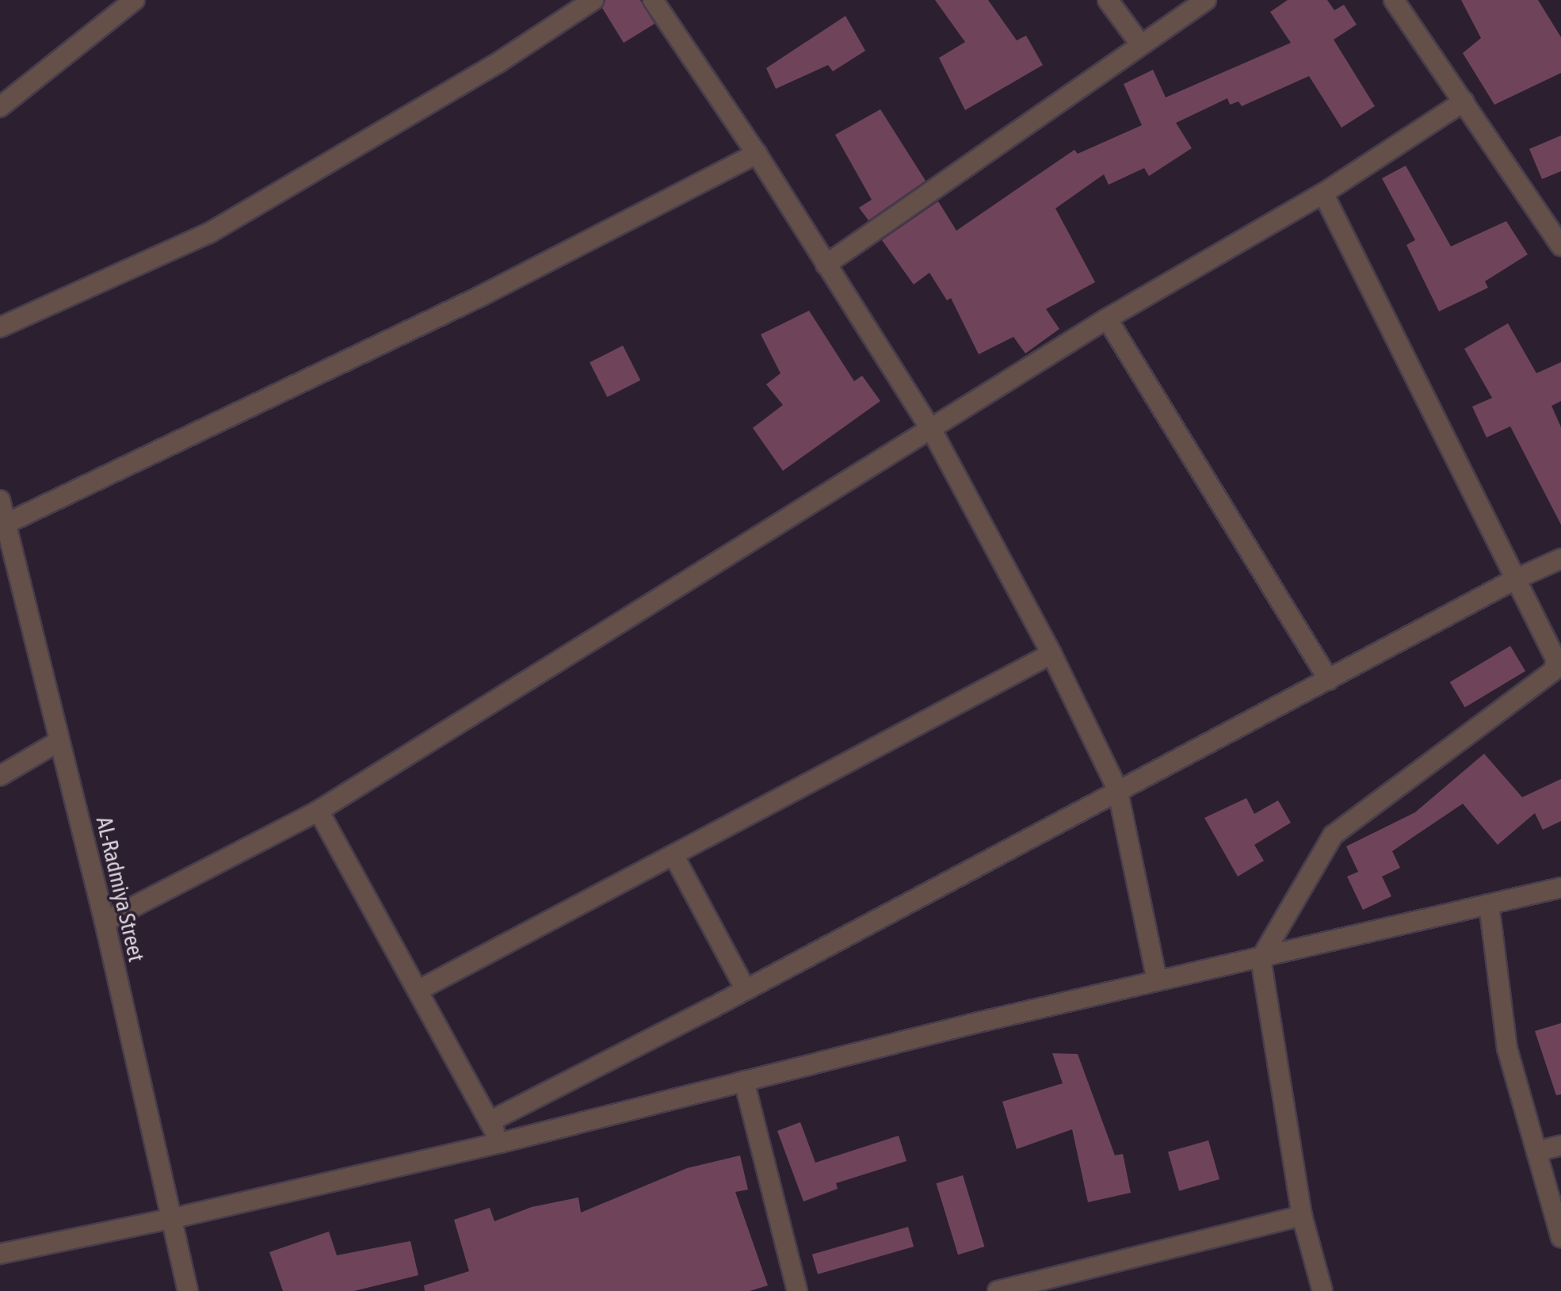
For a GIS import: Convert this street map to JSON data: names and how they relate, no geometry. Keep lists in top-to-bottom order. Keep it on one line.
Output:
{"streets":{"street":["AL-Radmiya Street"]}}
